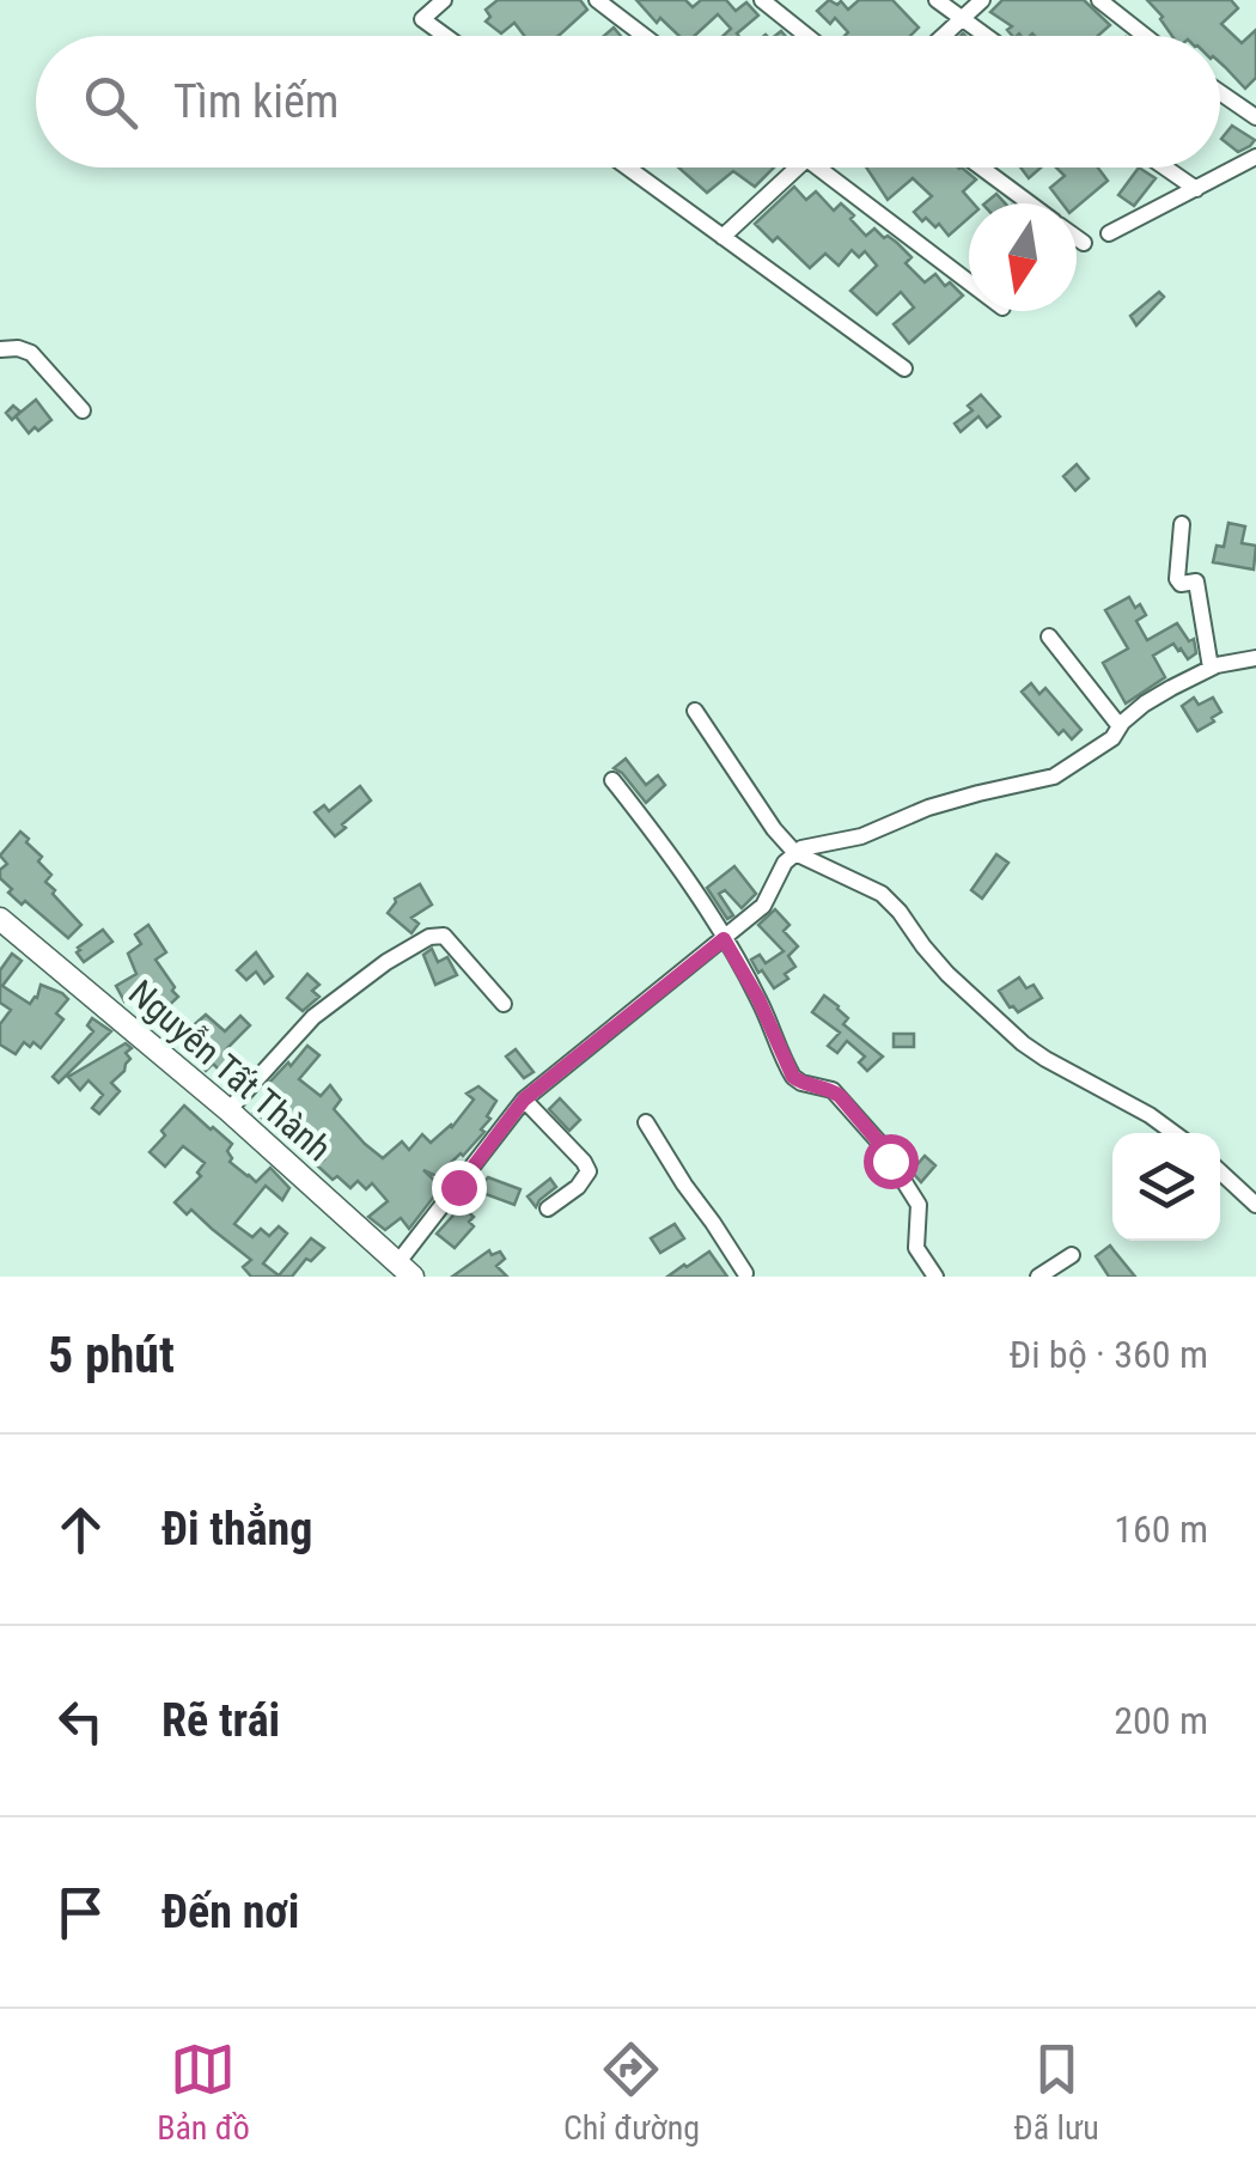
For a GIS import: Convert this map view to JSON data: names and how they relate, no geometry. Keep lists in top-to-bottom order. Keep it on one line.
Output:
{"streets":{"main road":["Nguyễn Tất Thành"]},"north":"bottom","page":{"search":"Tìm kiếm","heading":["5 phút","Đi bộ · 360 m"],"list":[["Đi thẳng","160 m"],["Rẽ trái","200 m"],"Đến nơi"],"nav":["Bản đồ","Chỉ đường","Đã lưu"]}}
